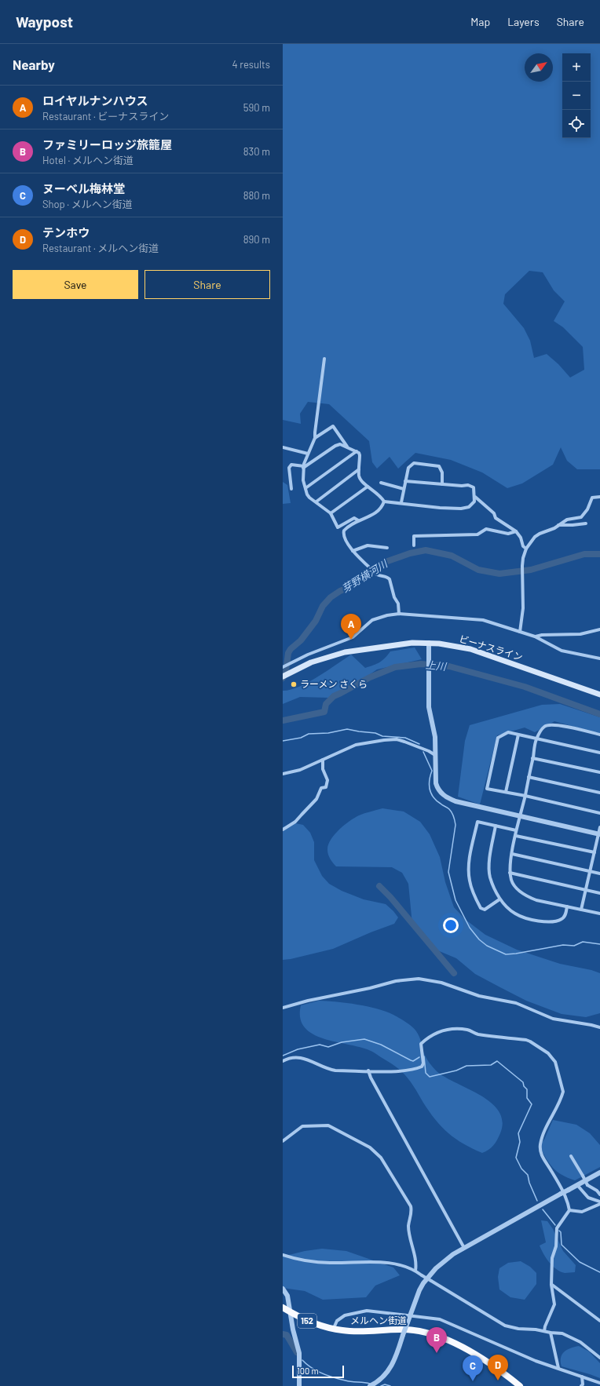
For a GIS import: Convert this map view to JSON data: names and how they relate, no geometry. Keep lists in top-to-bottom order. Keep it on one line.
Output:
{"streets":{"highway":["152","メルヘン街道"],"main road":["ビーナスライン"]},"water":["芽野横河川","上川"],"places":["ラーメン さくら"],"scale_bar":"100 m","north":"top right","page":{"header":"Waypost","nav":["Map","Layers","Share"],"heading":["Nearby","4 results"],"map_buttons":["+","−"],"list":[{"mark":"A","name":"ロイヤルナンハウス","note":"Restaurant · ビーナスライン","value":"590 m"},{"mark":"B","name":"ファミリーロッジ旅籠屋","note":"Hotel · メルヘン街道","value":"830 m"},{"mark":"C","name":"ヌーベル梅林堂","note":"Shop · メルヘン街道","value":"880 m"},{"mark":"D","name":"テンホウ","note":"Restaurant · メルヘン街道","value":"890 m"}],"buttons":["Save","Share"],"pins":["A","B","D","C"],"scale":"100 m"}}
